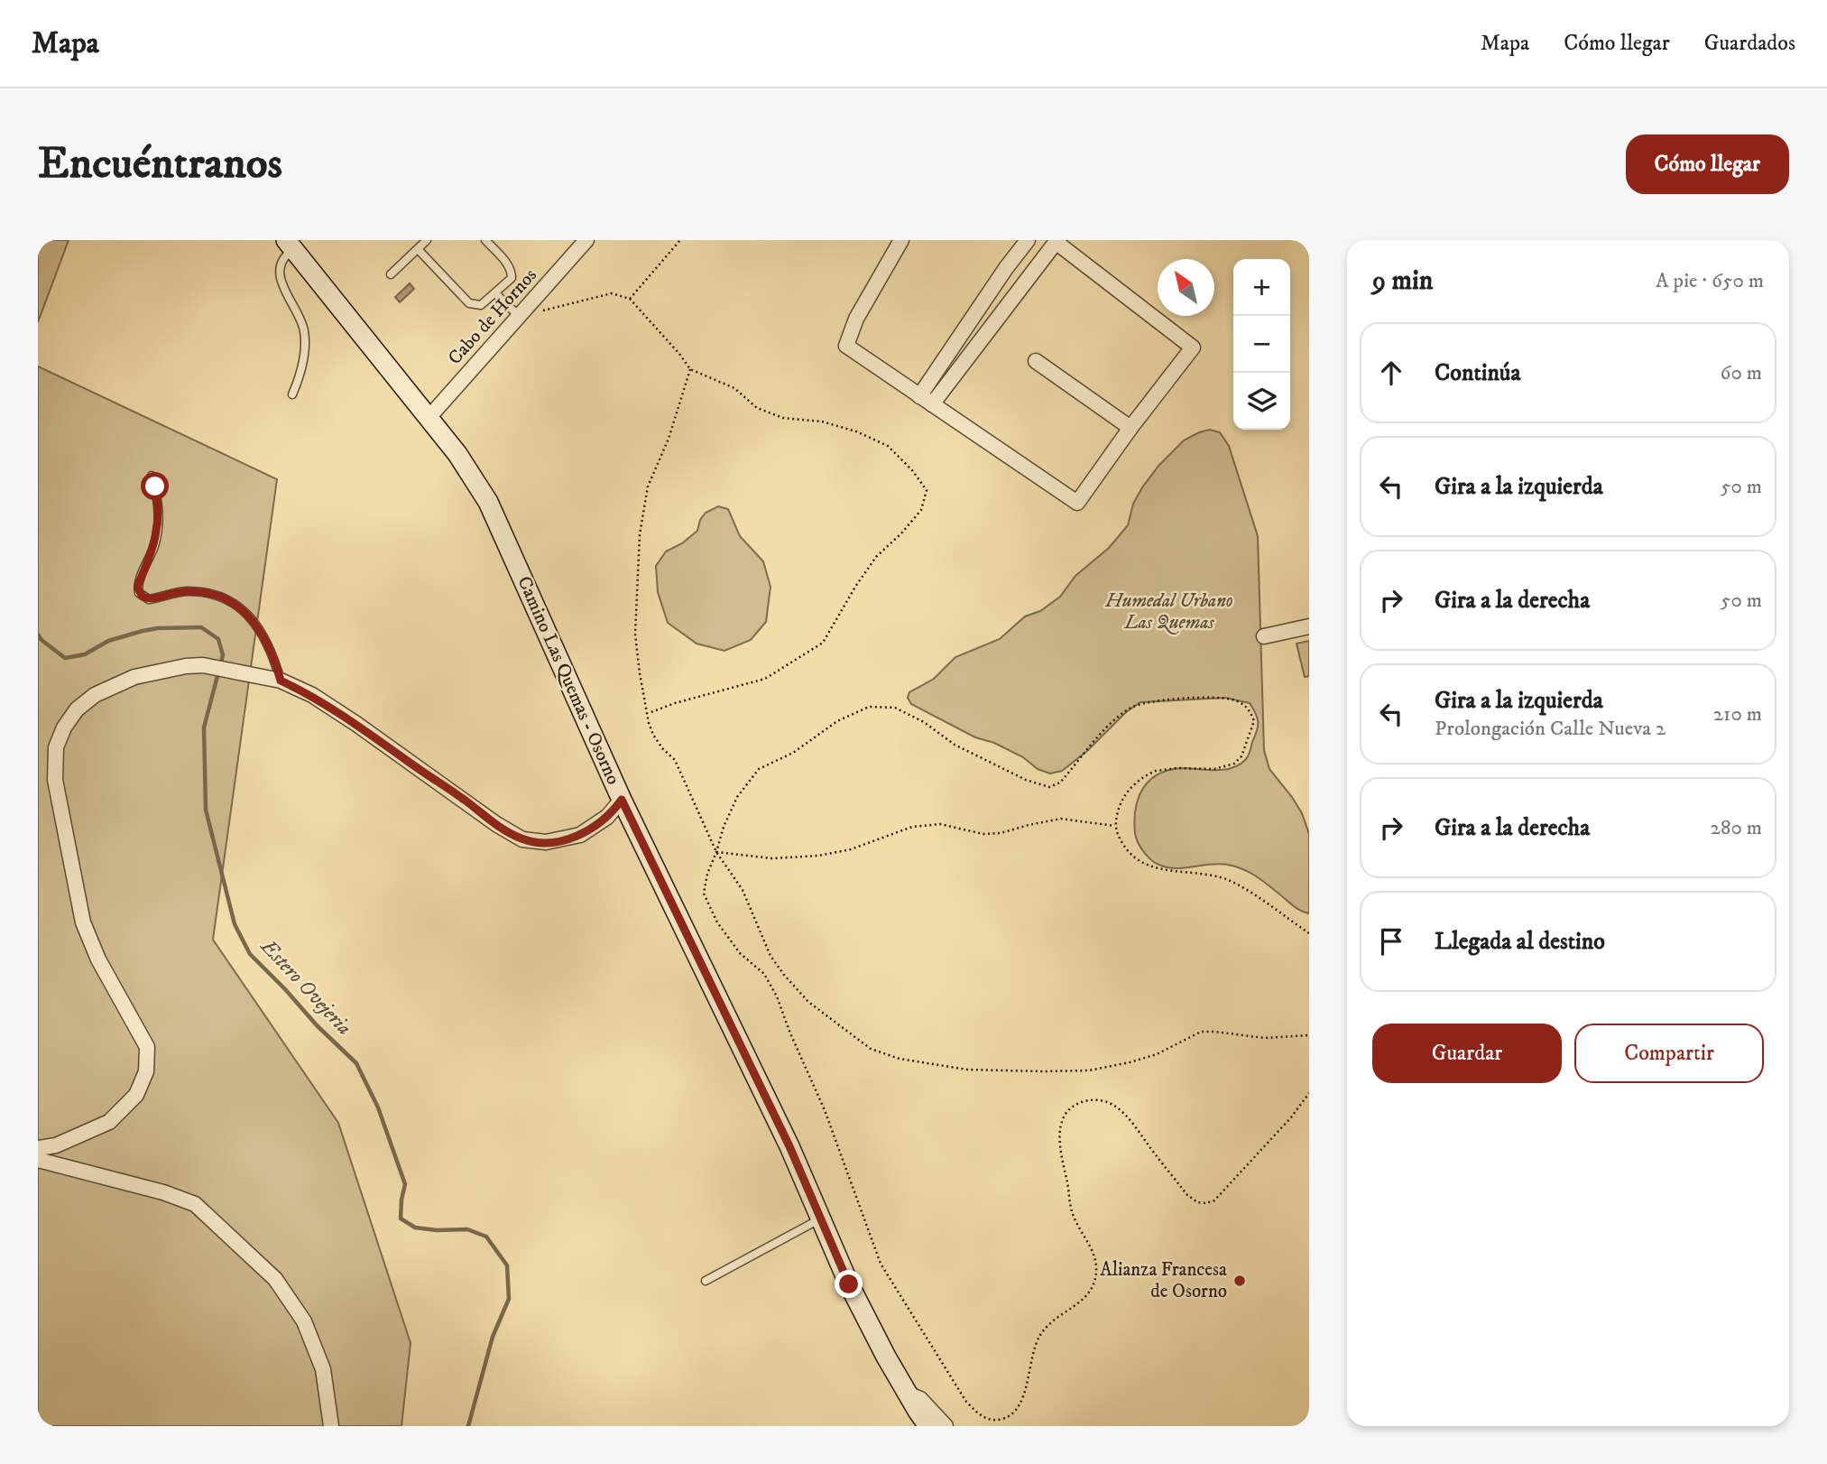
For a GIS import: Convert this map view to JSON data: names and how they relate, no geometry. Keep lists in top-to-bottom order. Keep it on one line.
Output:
{"streets":{"main road":["Camino Las Quemas - Osorno"],"street":["Cabo de Hornos"]},"crossings":[["Cabo de Hornos","Camino Las Quemas - Osorno"]],"water":["Estero Ovejeria"],"parks":["Humedal Urbano Las Quemas"],"places":["Alianza Francesa de Osorno"],"north":"top left","page":{"header":"Mapa","nav":["Mapa","Cómo llegar","Guardados"],"buttons":["Cómo llegar",["Guardar","Compartir"]],"title":"Encuéntranos","heading":["9 min","A pie · 650 m"],"map_buttons":["+","−"],"list":[["Continúa","60 m"],["Gira a la izquierda","50 m"],["Gira a la derecha","50 m"],["Gira a la izquierda","Prolongación Calle Nueva 2","210 m"],["Gira a la derecha","280 m"],"Llegada al destino"]}}
